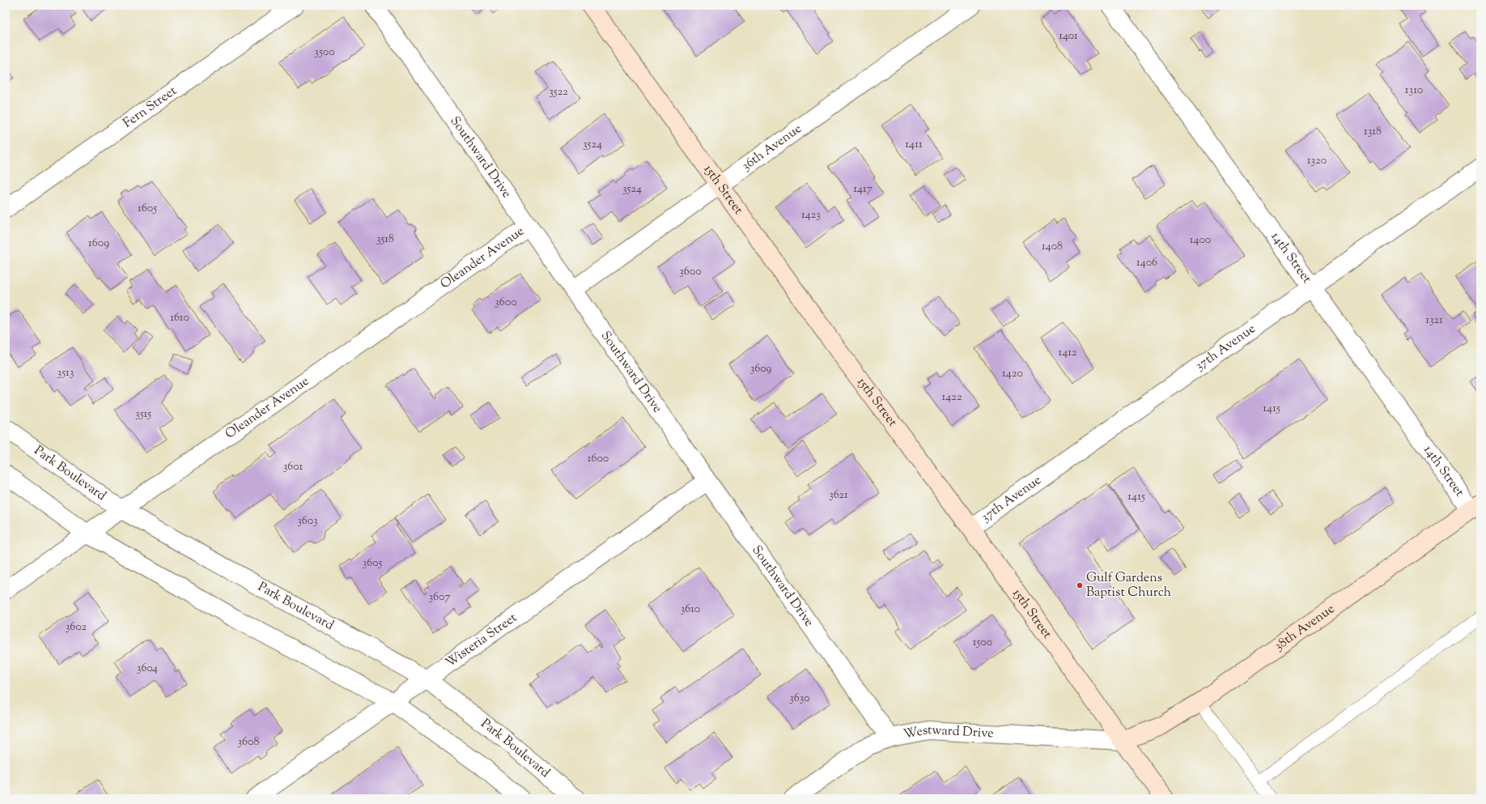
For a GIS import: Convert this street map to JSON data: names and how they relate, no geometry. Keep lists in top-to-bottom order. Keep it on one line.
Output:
{"streets":{"main road":["15th Street","38th Avenue"],"street":["Fern Street","36th Avenue","Southward Drive","14th Street","Oleander Avenue","37th Avenue","Park Boulevard","Wisteria Street","Westward Drive"]},"crossings":[["36th Avenue","Southward Drive"],["36th Avenue","15th Street"],["Southward Drive","Oleander Avenue"],["Southward Drive","Wisteria Street"],["Southward Drive","Westward Drive"],["15th Street","37th Avenue"],["15th Street","38th Avenue"],["15th Street","Westward Drive"],["14th Street","37th Avenue"],["14th Street","38th Avenue"],["Oleander Avenue","Park Boulevard"],["Park Boulevard","Wisteria Street"],["38th Avenue","Westward Drive"]],"places":["Gulf Gardens Baptist Church"],"house_numbers":["1401","3500","1310","3522","1318","3524","1411","1320","3524","1417","1605","1423","3518","1400","1609","1408","1406","3600","3600","1610","1321","1412","3609","3513","1420","1422","1415","3515","1600","3601","3621","1415","3603","3605","3607","3610","3602","1500","3604","3630","3608"]}
